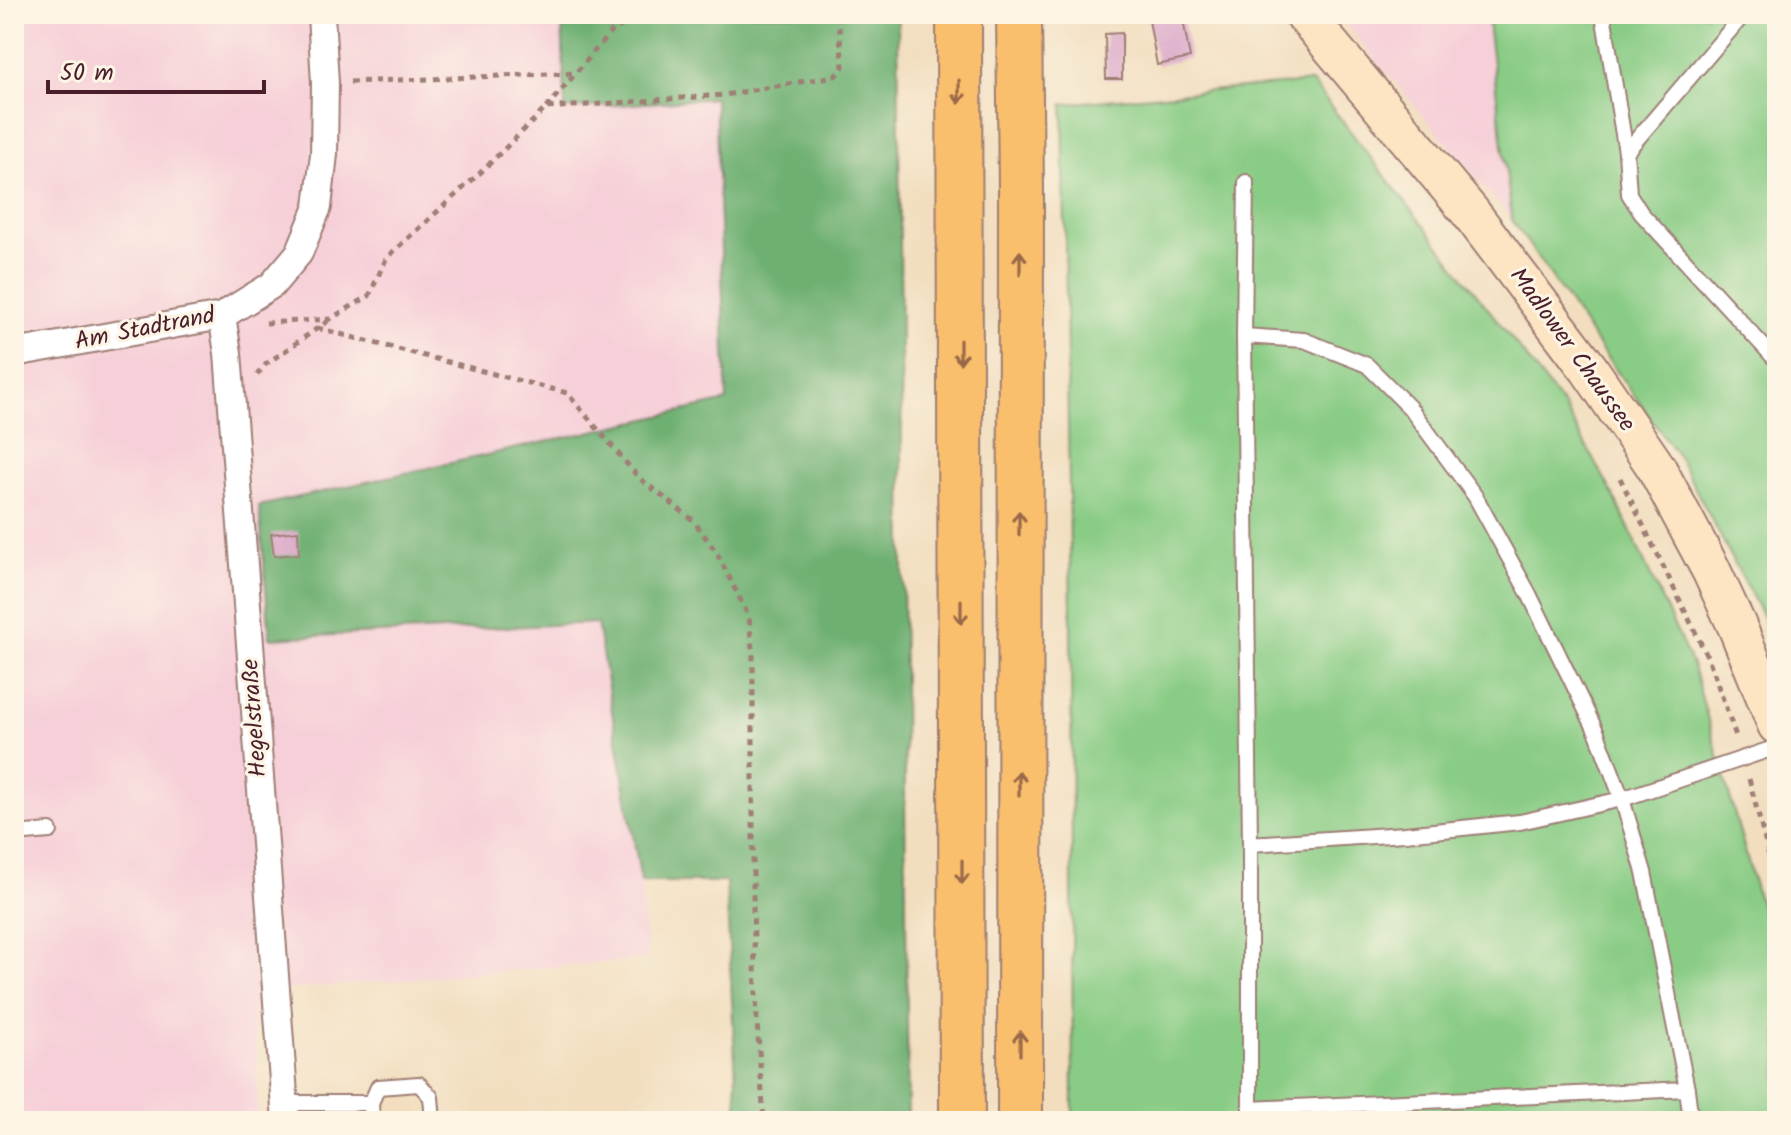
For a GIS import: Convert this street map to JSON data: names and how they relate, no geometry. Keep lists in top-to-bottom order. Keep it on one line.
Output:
{"streets":{"main road":["Madlower Chaussee"],"street":["Am Stadtrand","Hegelstraße"]},"crossings":[["Am Stadtrand","Hegelstraße"]],"scale_bar":"50 m"}
